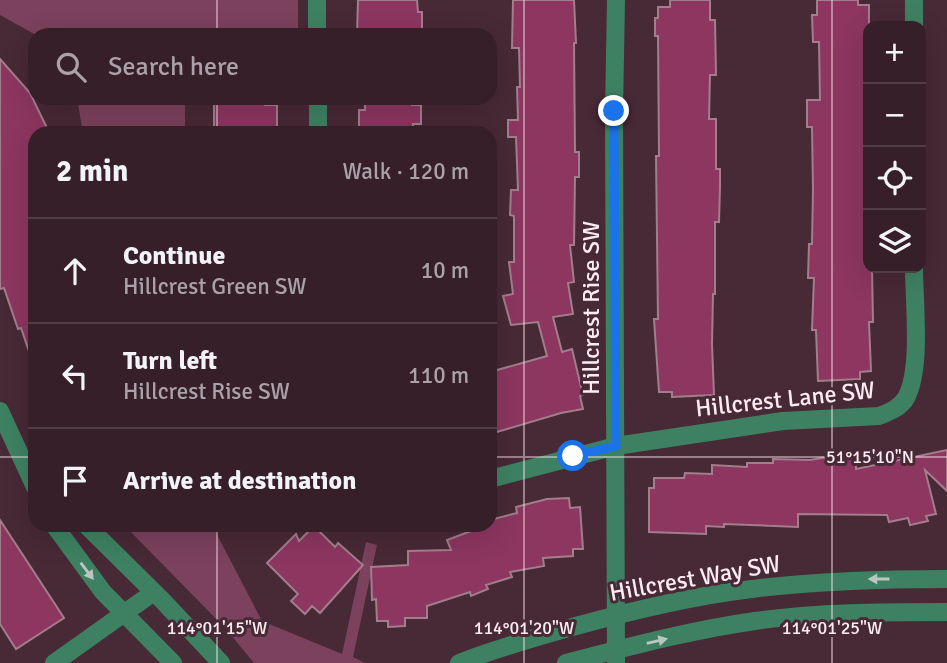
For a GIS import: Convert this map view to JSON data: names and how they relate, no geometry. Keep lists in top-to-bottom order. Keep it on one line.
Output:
{"streets":{"street":["Hillcrest Rise SW","Hillcrest Lane SW","Hillcrest Way SW"]},"crossings":[["Hillcrest Rise SW","Hillcrest Lane SW"],["Hillcrest Rise SW","Hillcrest Way SW"]],"page":{"map_buttons":["+","−"],"search":"Search here","heading":["2 min","Walk · 120 m"],"list":[["Continue","Hillcrest Green SW","10 m"],["Turn left","Hillcrest Rise SW","110 m"],"Arrive at destination"]},"coordinates":["51°15'10\"N","114°01'15\"W","114°01'20\"W","114°01'25\"W"]}
